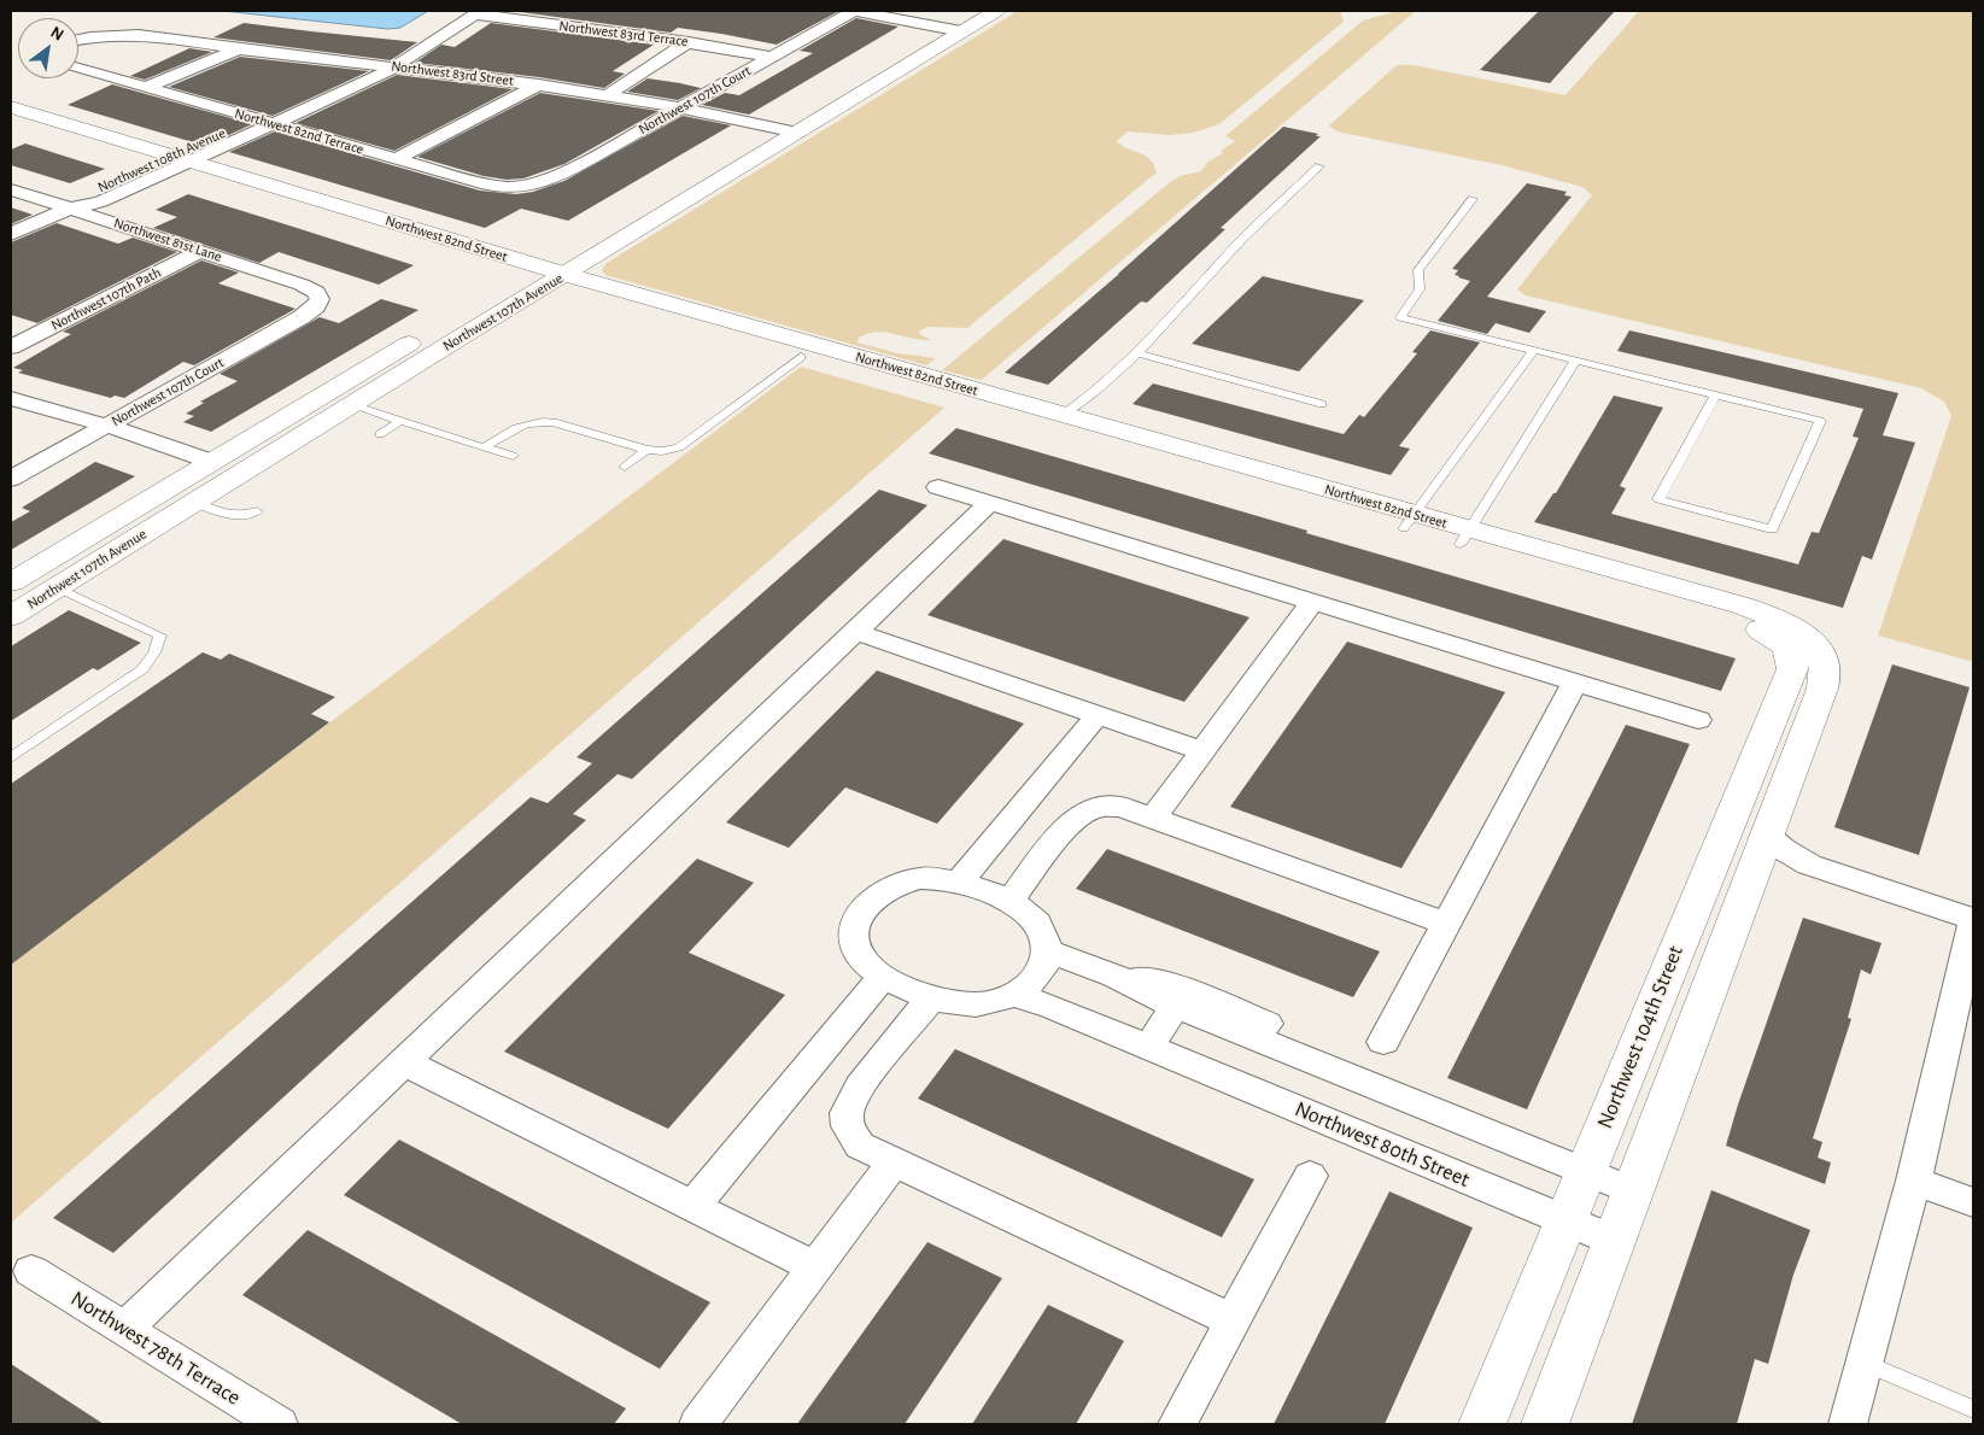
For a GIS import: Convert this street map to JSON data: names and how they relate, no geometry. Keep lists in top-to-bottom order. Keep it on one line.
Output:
{"streets":{"street":["Northwest 83rd Terrace","Northwest 83rd Street","Northwest 107th Court","Northwest 82nd Terrace","Northwest 108th Avenue","Northwest 82nd Street","Northwest 81st Lane","Northwest 107th Path","Northwest 107th Avenue","Northwest 104th Street","Northwest 80th Street","Northwest 78th Terrace"]},"crossings":[["Northwest 83rd Terrace","Northwest 107th Court"],["Northwest 83rd Terrace","Northwest 108th Avenue"],["Northwest 83rd Street","Northwest 107th Court"],["Northwest 83rd Street","Northwest 108th Avenue"],["Northwest 83rd Street","Northwest 107th Avenue"],["Northwest 107th Court","Northwest 82nd Terrace"],["Northwest 107th Court","Northwest 81st Lane"],["Northwest 82nd Terrace","Northwest 108th Avenue"],["Northwest 108th Avenue","Northwest 82nd Street"],["Northwest 108th Avenue","Northwest 81st Lane"],["Northwest 82nd Street","Northwest 107th Avenue"],["Northwest 82nd Street","Northwest 104th Street"],["Northwest 81st Lane","Northwest 107th Path"],["Northwest 104th Street","Northwest 80th Street"]],"north":"top right"}
